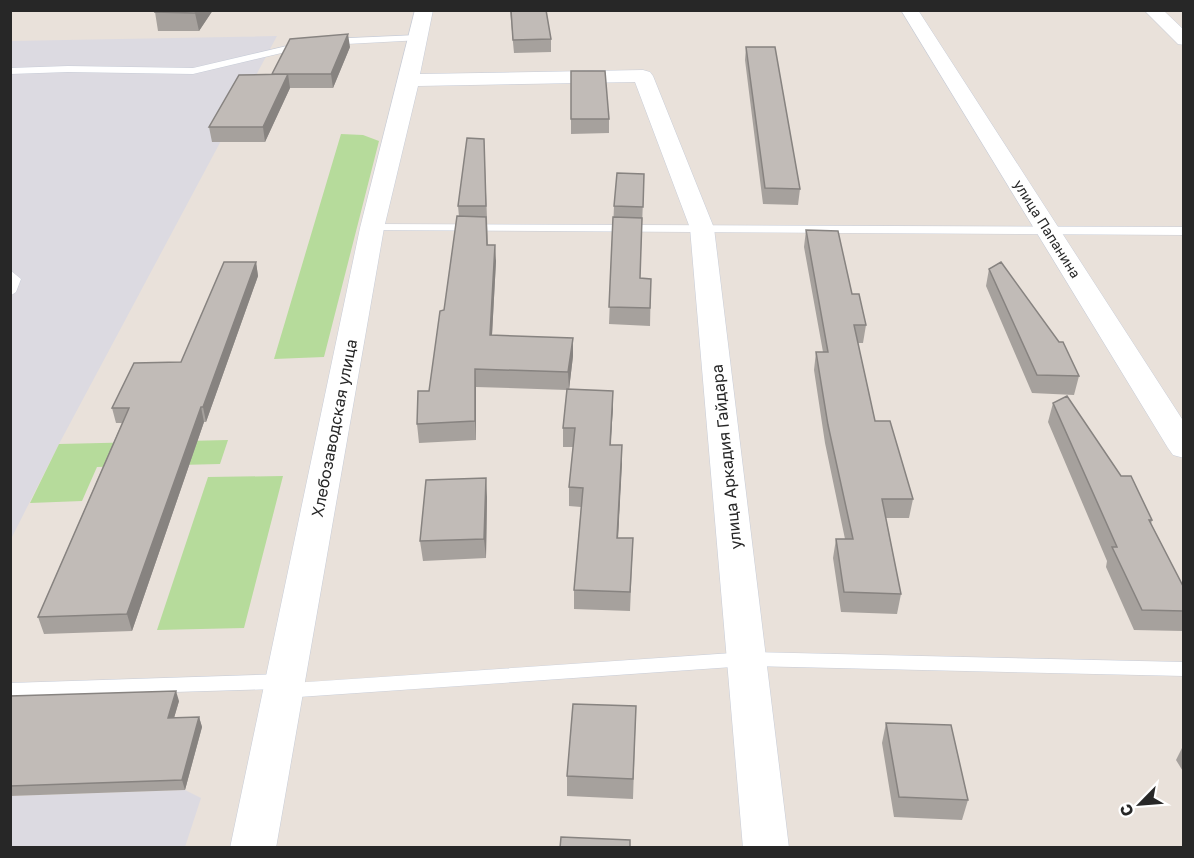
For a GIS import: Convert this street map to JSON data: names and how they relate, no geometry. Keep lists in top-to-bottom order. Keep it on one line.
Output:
{"streets":{"street":["улица Папанина","Хлебозаводская улица","улица Аркадия Гайдара"]},"crossings":[["Хлебозаводская улица","улица Аркадия Гайдара"]],"north":"bottom left"}
